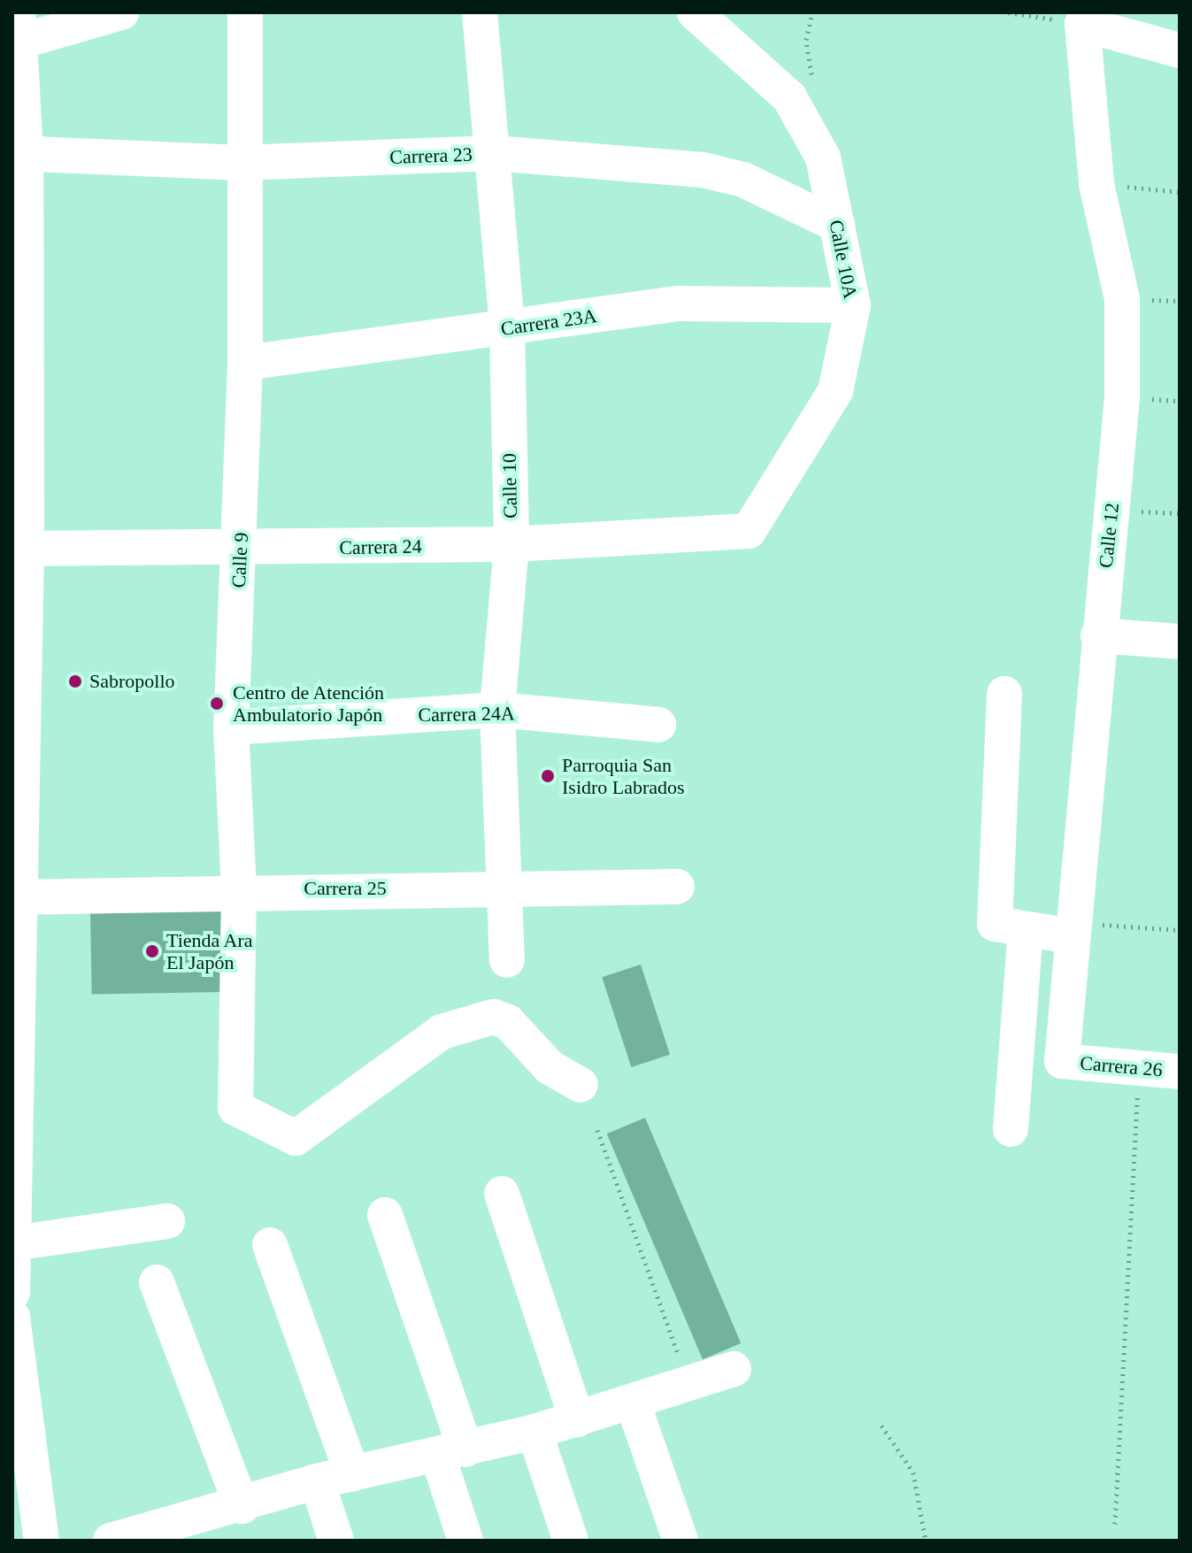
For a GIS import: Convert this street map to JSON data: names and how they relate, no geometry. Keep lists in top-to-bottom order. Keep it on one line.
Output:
{"streets":{"street":["Carrera 23","Calle 10A","Carrera 23A","Calle 10","Calle 12","Carrera 24","Calle 9","Carrera 24A","Carrera 25","Carrera 26"]},"crossings":[["Carrera 23","Calle 10A"],["Carrera 23","Calle 10"],["Carrera 23","Calle 9"],["Calle 10A","Carrera 23A"],["Calle 10A","Carrera 24"],["Carrera 23A","Calle 10"],["Carrera 23A","Calle 9"],["Calle 10","Carrera 24"],["Calle 10","Carrera 24A"],["Calle 10","Carrera 25"],["Calle 12","Carrera 26"],["Carrera 24","Calle 9"],["Calle 9","Carrera 24A"],["Calle 9","Carrera 25"]],"places":["Sabropollo","Centro de Atención Ambulatorio Japón","Parroquia San Isidro Labrados","Tienda Ara El Japón"]}
